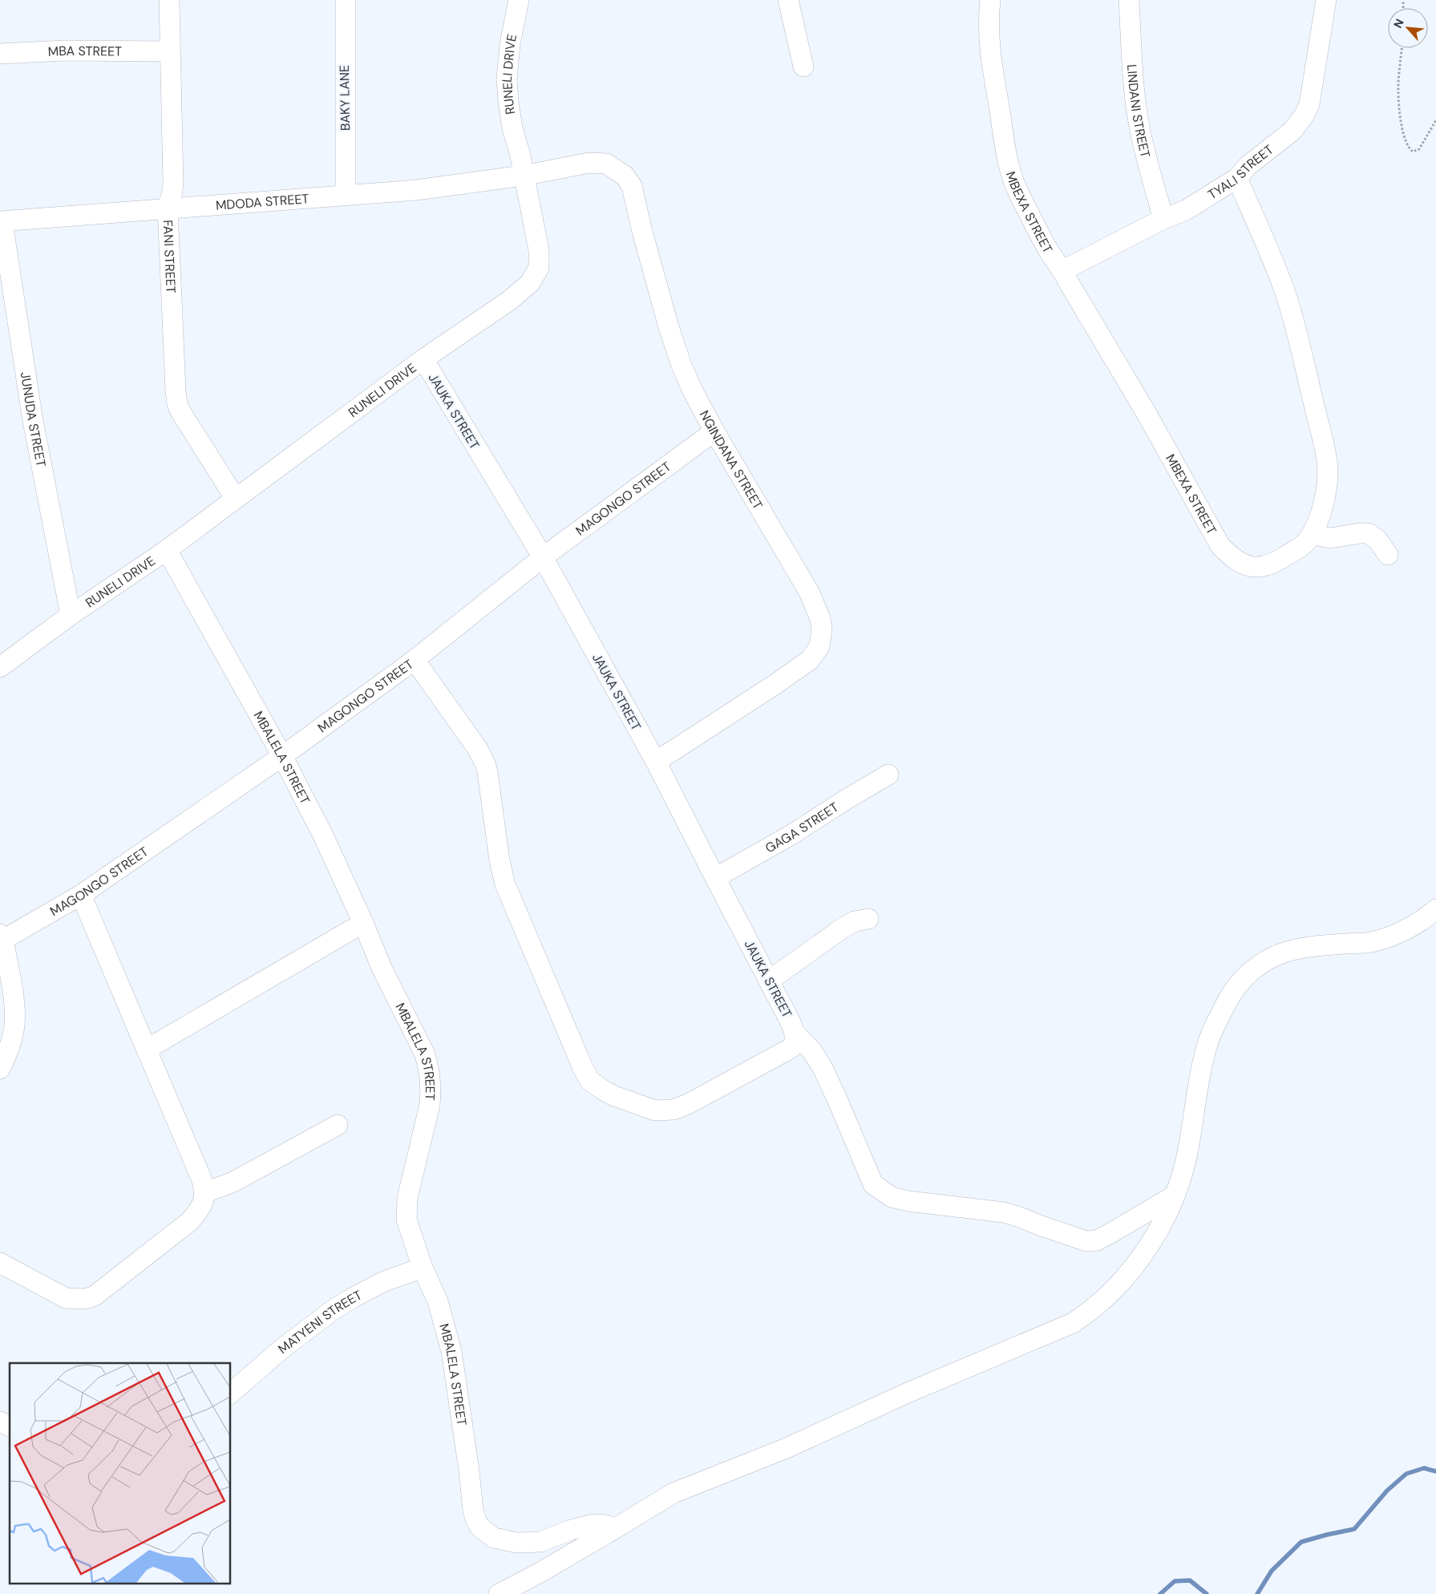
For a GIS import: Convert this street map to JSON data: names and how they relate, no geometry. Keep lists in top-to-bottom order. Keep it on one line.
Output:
{"streets":{"street":["MBA STREET","RUNELI DRIVE","BAKY LANE","LINDANI STREET","TYALI STREET","MDODA STREET","MBEXA STREET","FANI STREET","JAUKA STREET","JUNUDA STREET","NGINDANA STREET","MAGONGO STREET","MBALELA STREET","GAGA STREET","MATYENI STREET"]},"crossings":[["MBA STREET","FANI STREET"],["RUNELI DRIVE","MDODA STREET"],["RUNELI DRIVE","FANI STREET"],["RUNELI DRIVE","JAUKA STREET"],["RUNELI DRIVE","JUNUDA STREET"],["RUNELI DRIVE","NGINDANA STREET"],["RUNELI DRIVE","MBALELA STREET"],["BAKY LANE","MDODA STREET"],["LINDANI STREET","TYALI STREET"],["TYALI STREET","MBEXA STREET"],["MDODA STREET","FANI STREET"],["MDODA STREET","JUNUDA STREET"],["MDODA STREET","NGINDANA STREET"],["JAUKA STREET","NGINDANA STREET"],["JAUKA STREET","MAGONGO STREET"],["JAUKA STREET","GAGA STREET"],["NGINDANA STREET","MAGONGO STREET"],["MAGONGO STREET","MBALELA STREET"],["MBALELA STREET","MATYENI STREET"]],"north":"top left"}
